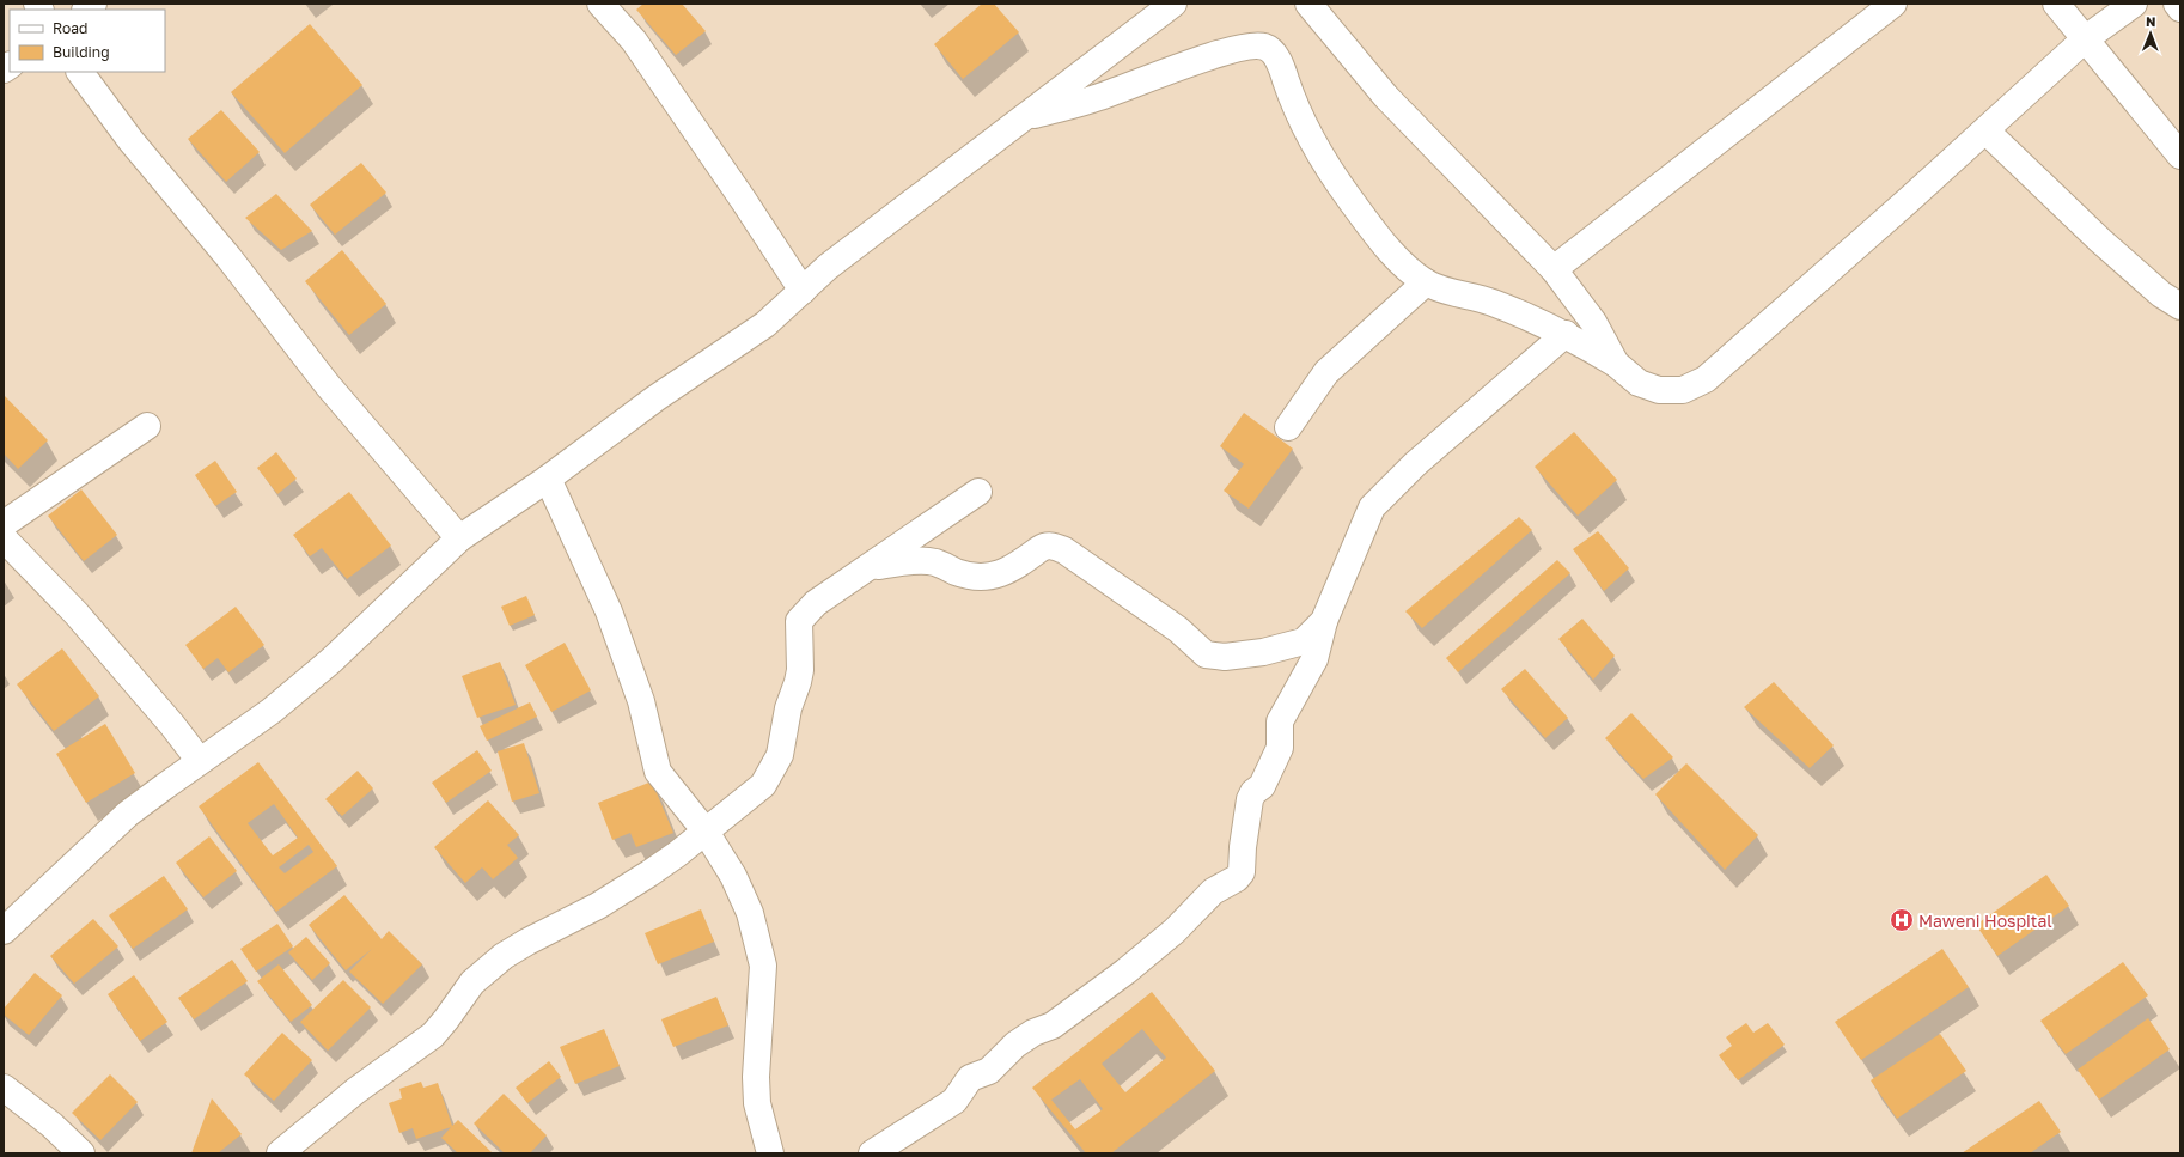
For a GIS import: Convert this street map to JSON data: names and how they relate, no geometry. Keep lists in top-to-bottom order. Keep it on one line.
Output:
{"places":{"hospital":["Maweni Hospital"]},"legend":["Road","Building"],"north":"top"}
